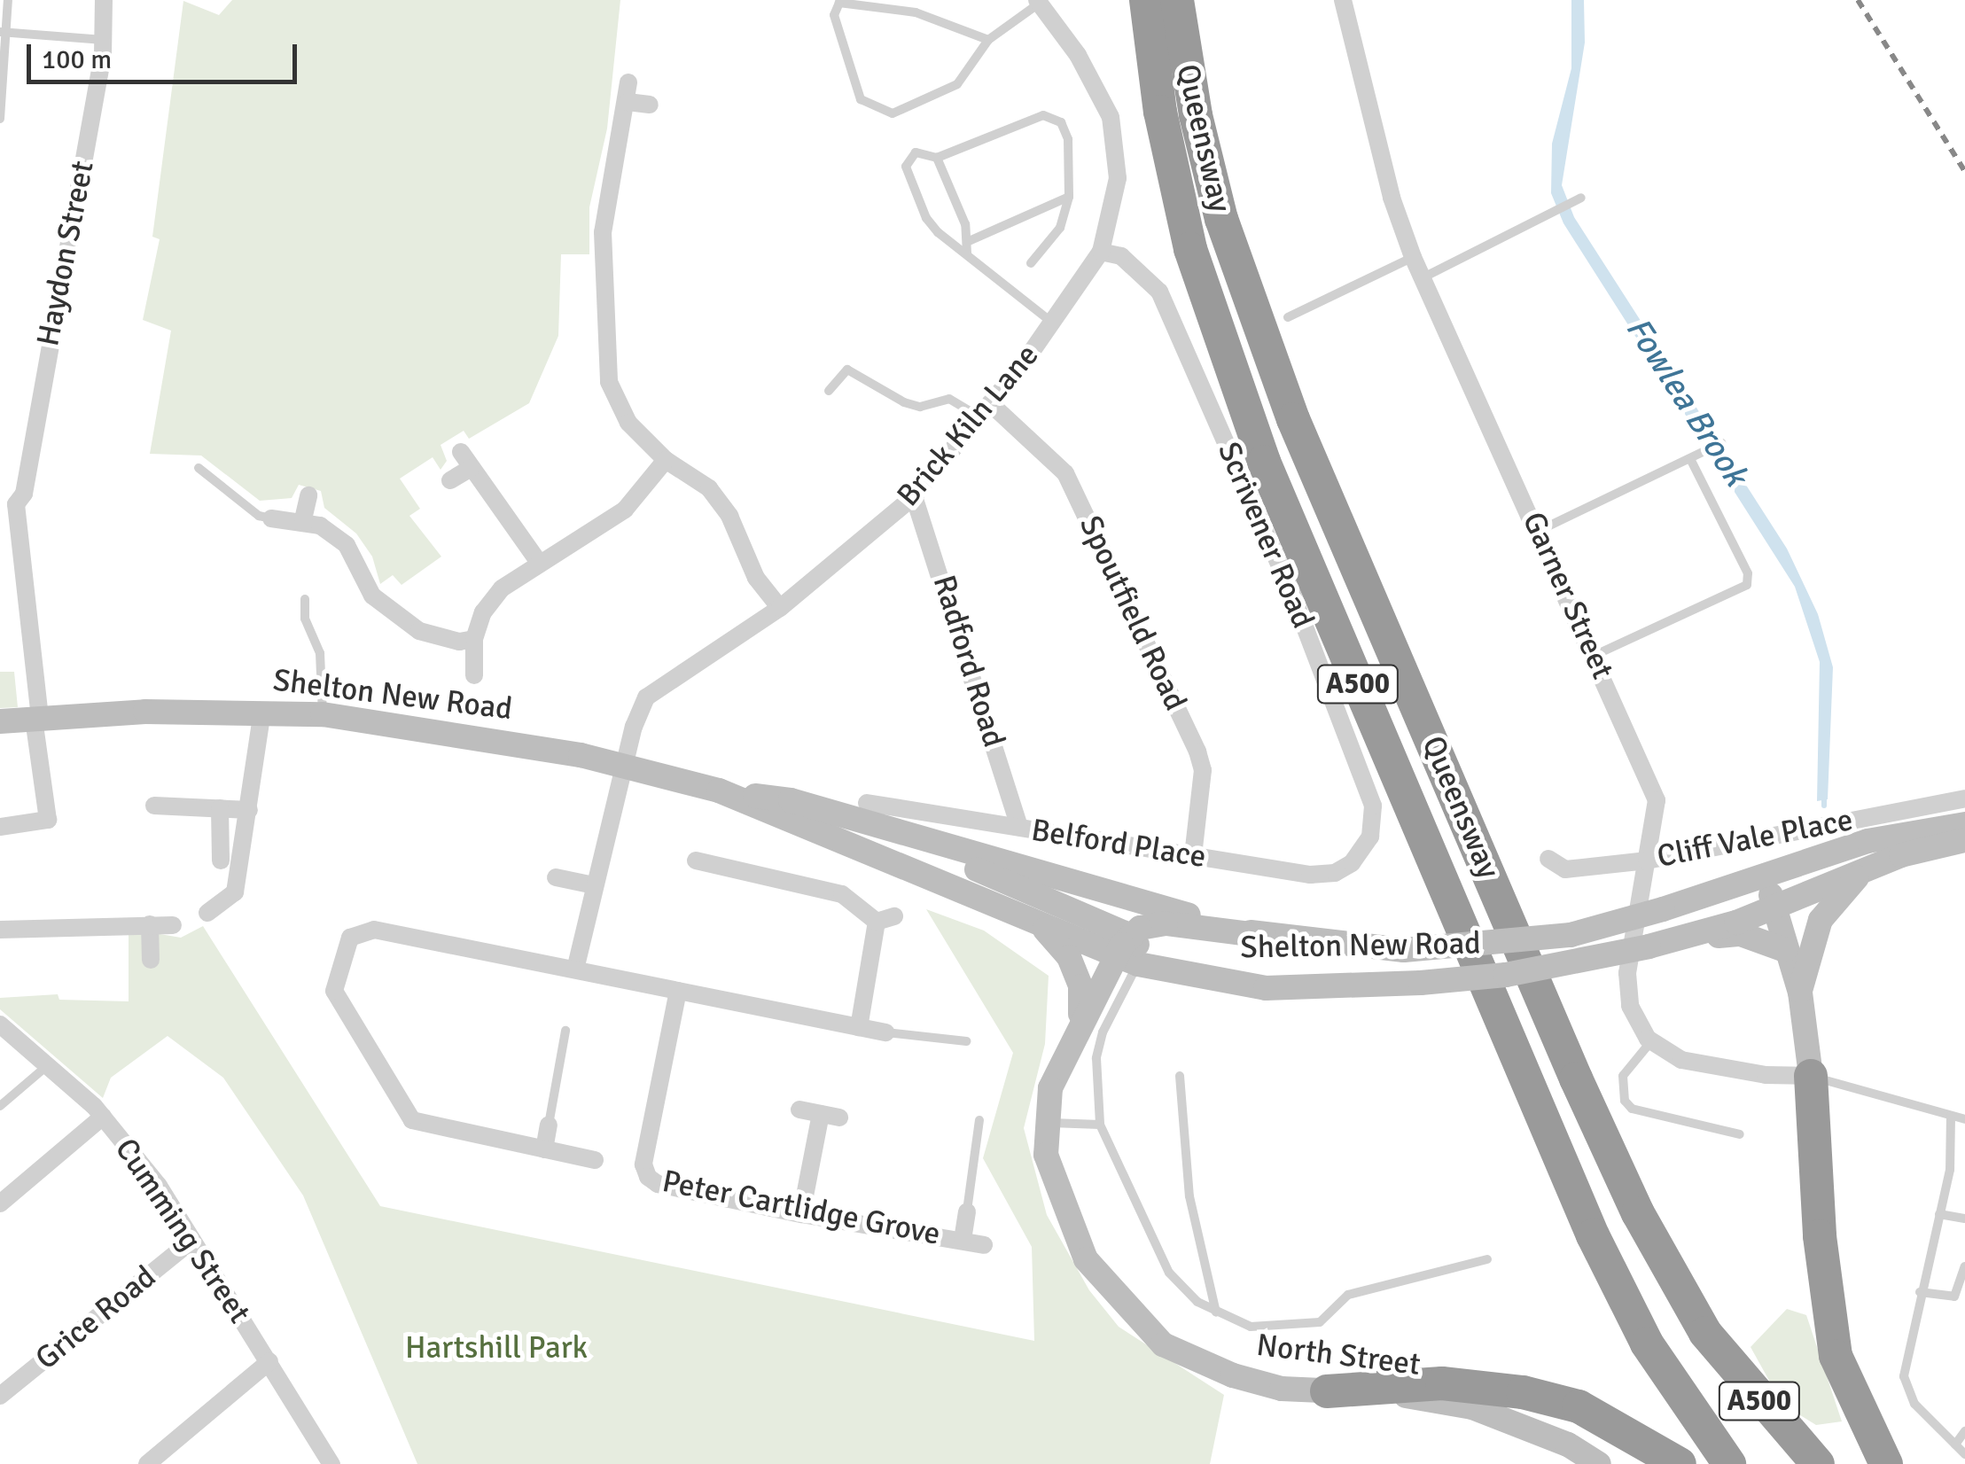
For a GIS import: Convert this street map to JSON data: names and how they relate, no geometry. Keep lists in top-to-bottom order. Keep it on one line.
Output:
{"streets":{"highway":["Queensway","A500"],"main road":["Shelton New Road","North Street"],"street":["Haydon Street","Brick Kiln Lane","Scrivener Road","Garner Street","Spoutfield Road","Radford Road","Cliff Vale Place","Belford Place","Peter Cartlidge Grove","Cumming Street","Grice Road"]},"crossings":[["Brick Kiln Lane","Scrivener Road"],["Brick Kiln Lane","Spoutfield Road"],["Brick Kiln Lane","Radford Road"],["Brick Kiln Lane","Shelton New Road"],["Scrivener Road","Belford Place"],["Garner Street","Cliff Vale Place"],["Spoutfield Road","Belford Place"],["Radford Road","Belford Place"],["Shelton New Road","North Street"],["Cumming Street","Grice Road"]],"water":["Fowlea Brook"],"parks":["Hartshill Park"],"scale_bar":"100 m"}
